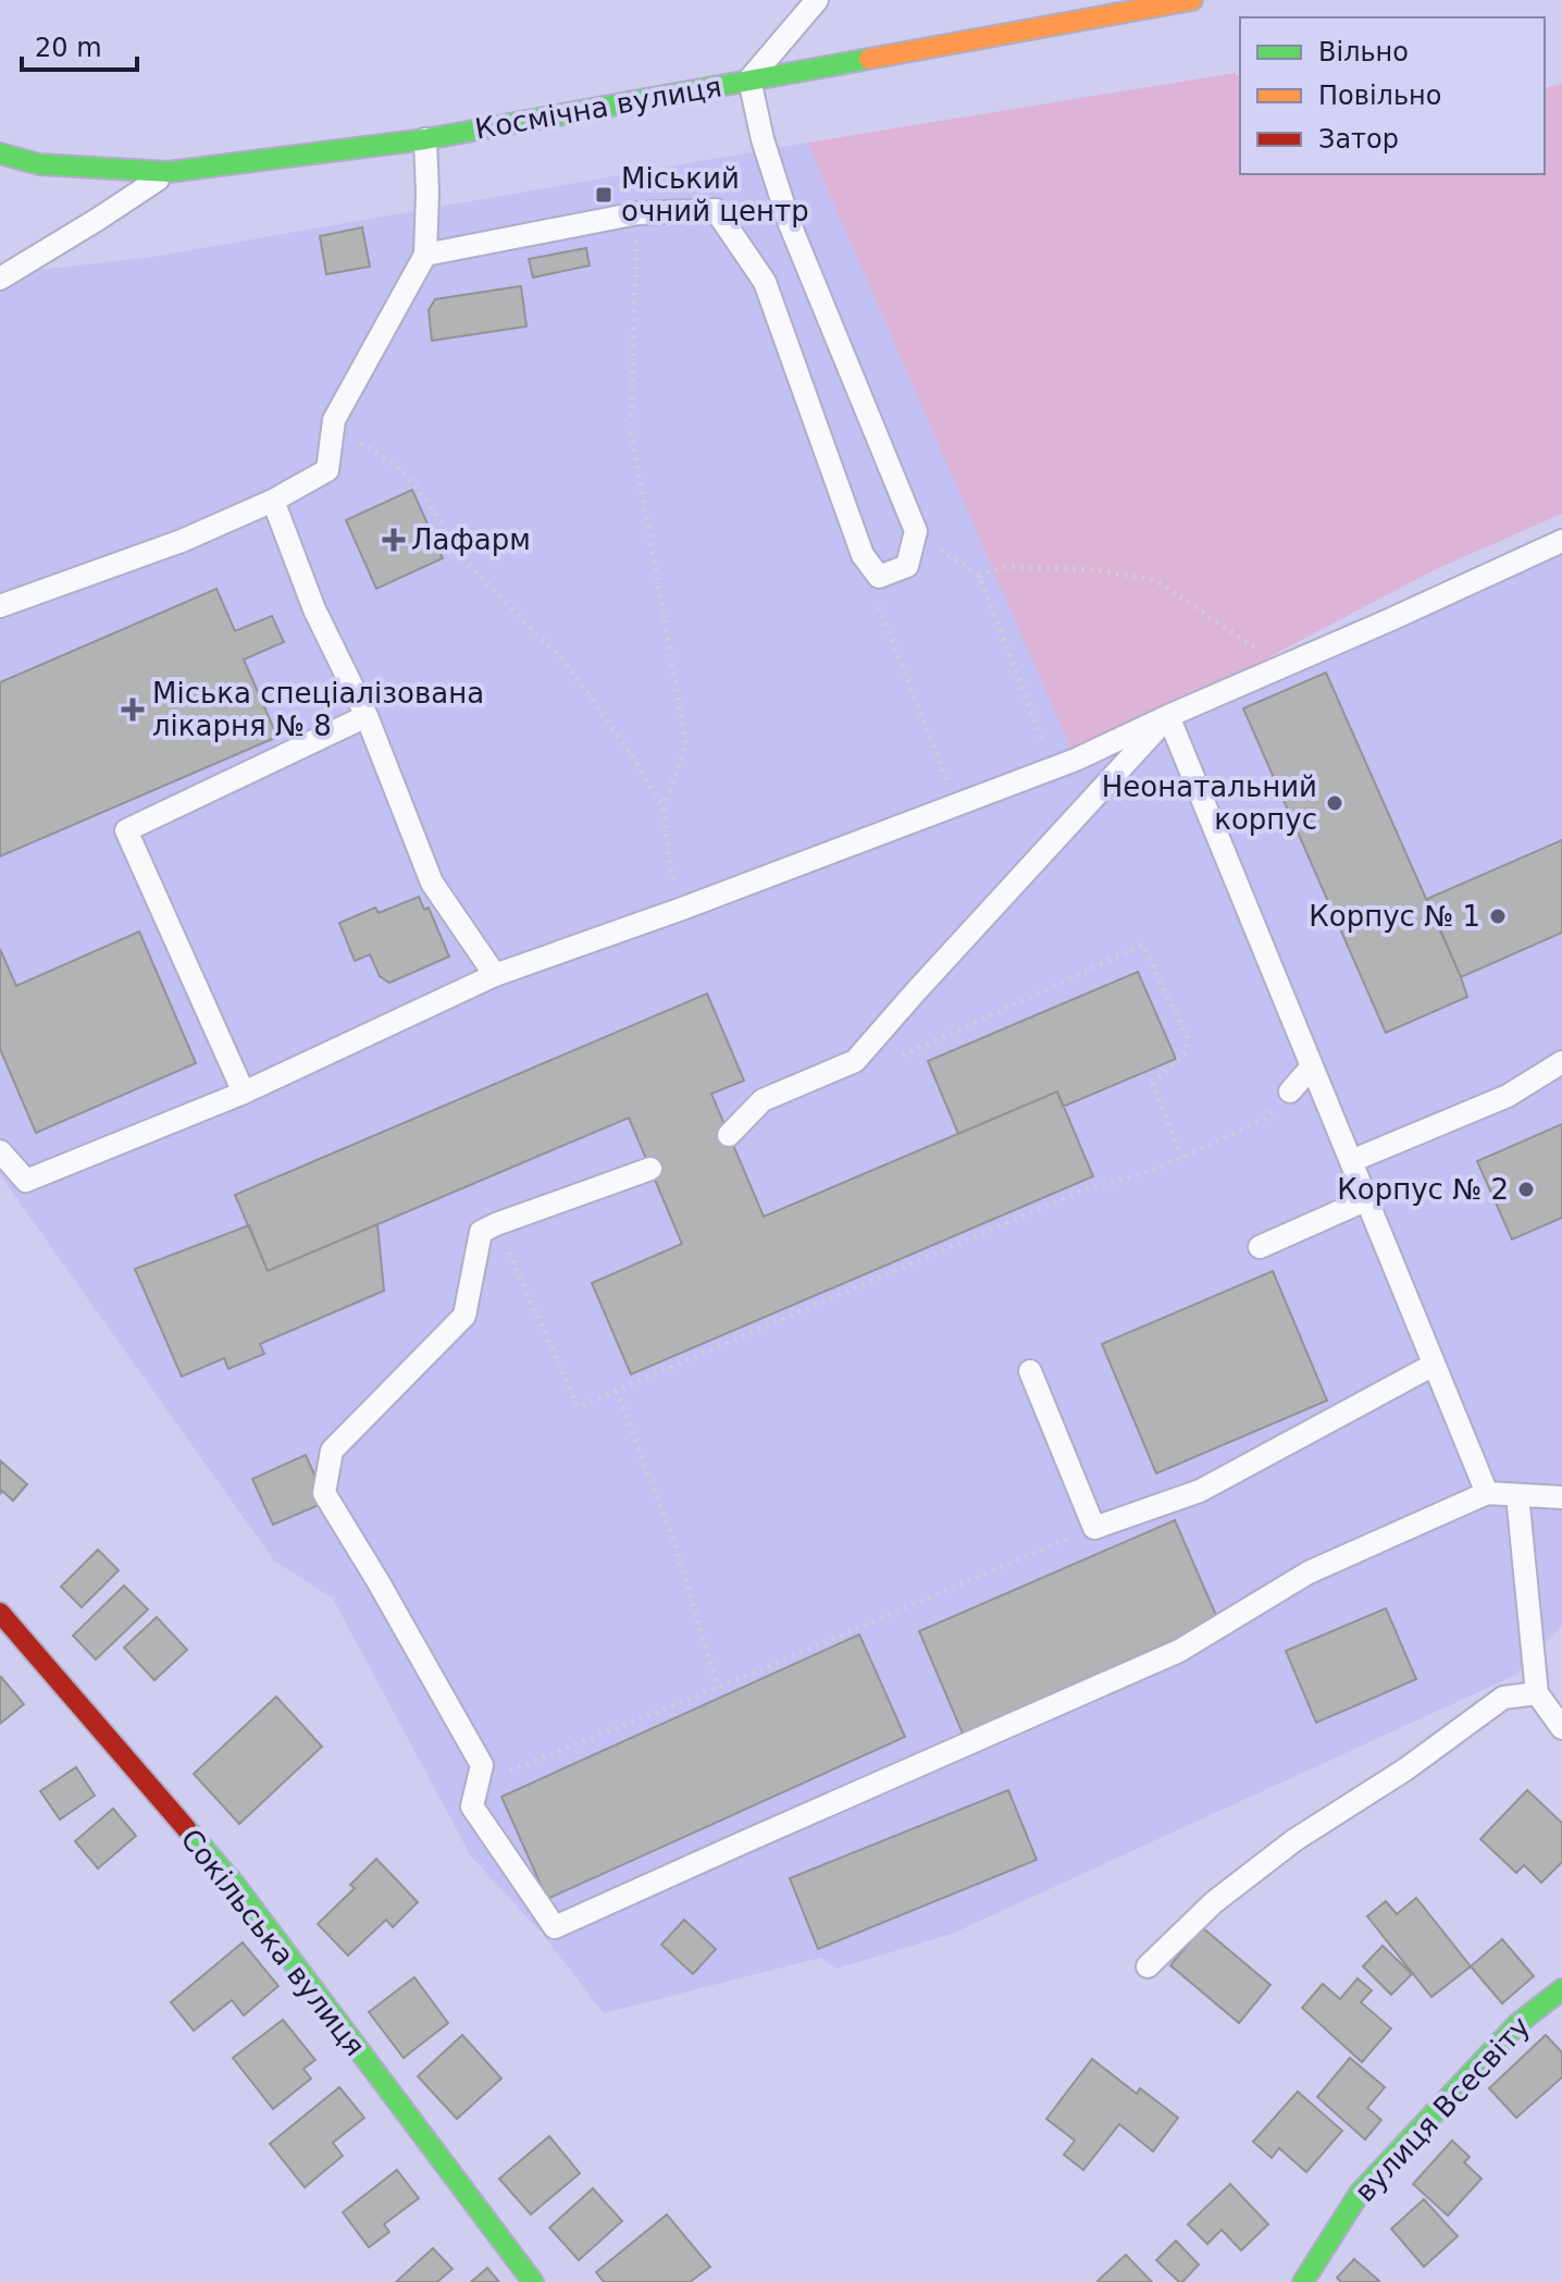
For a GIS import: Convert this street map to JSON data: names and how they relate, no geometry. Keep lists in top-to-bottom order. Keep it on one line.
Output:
{"streets":{"street":["Космічна вулиця","Сокільська вулиця","вулиця Всесвіту"]},"places":{"transit":["Міський очний центр"],"health":["Лафарм","Міська спеціалізована лікарня № 8"],"other":["Неонатальний корпус","Корпус № 1","Корпус № 2"]},"legend":["Вільно","Повільно","Затор"],"scale_bar":"20 m"}
